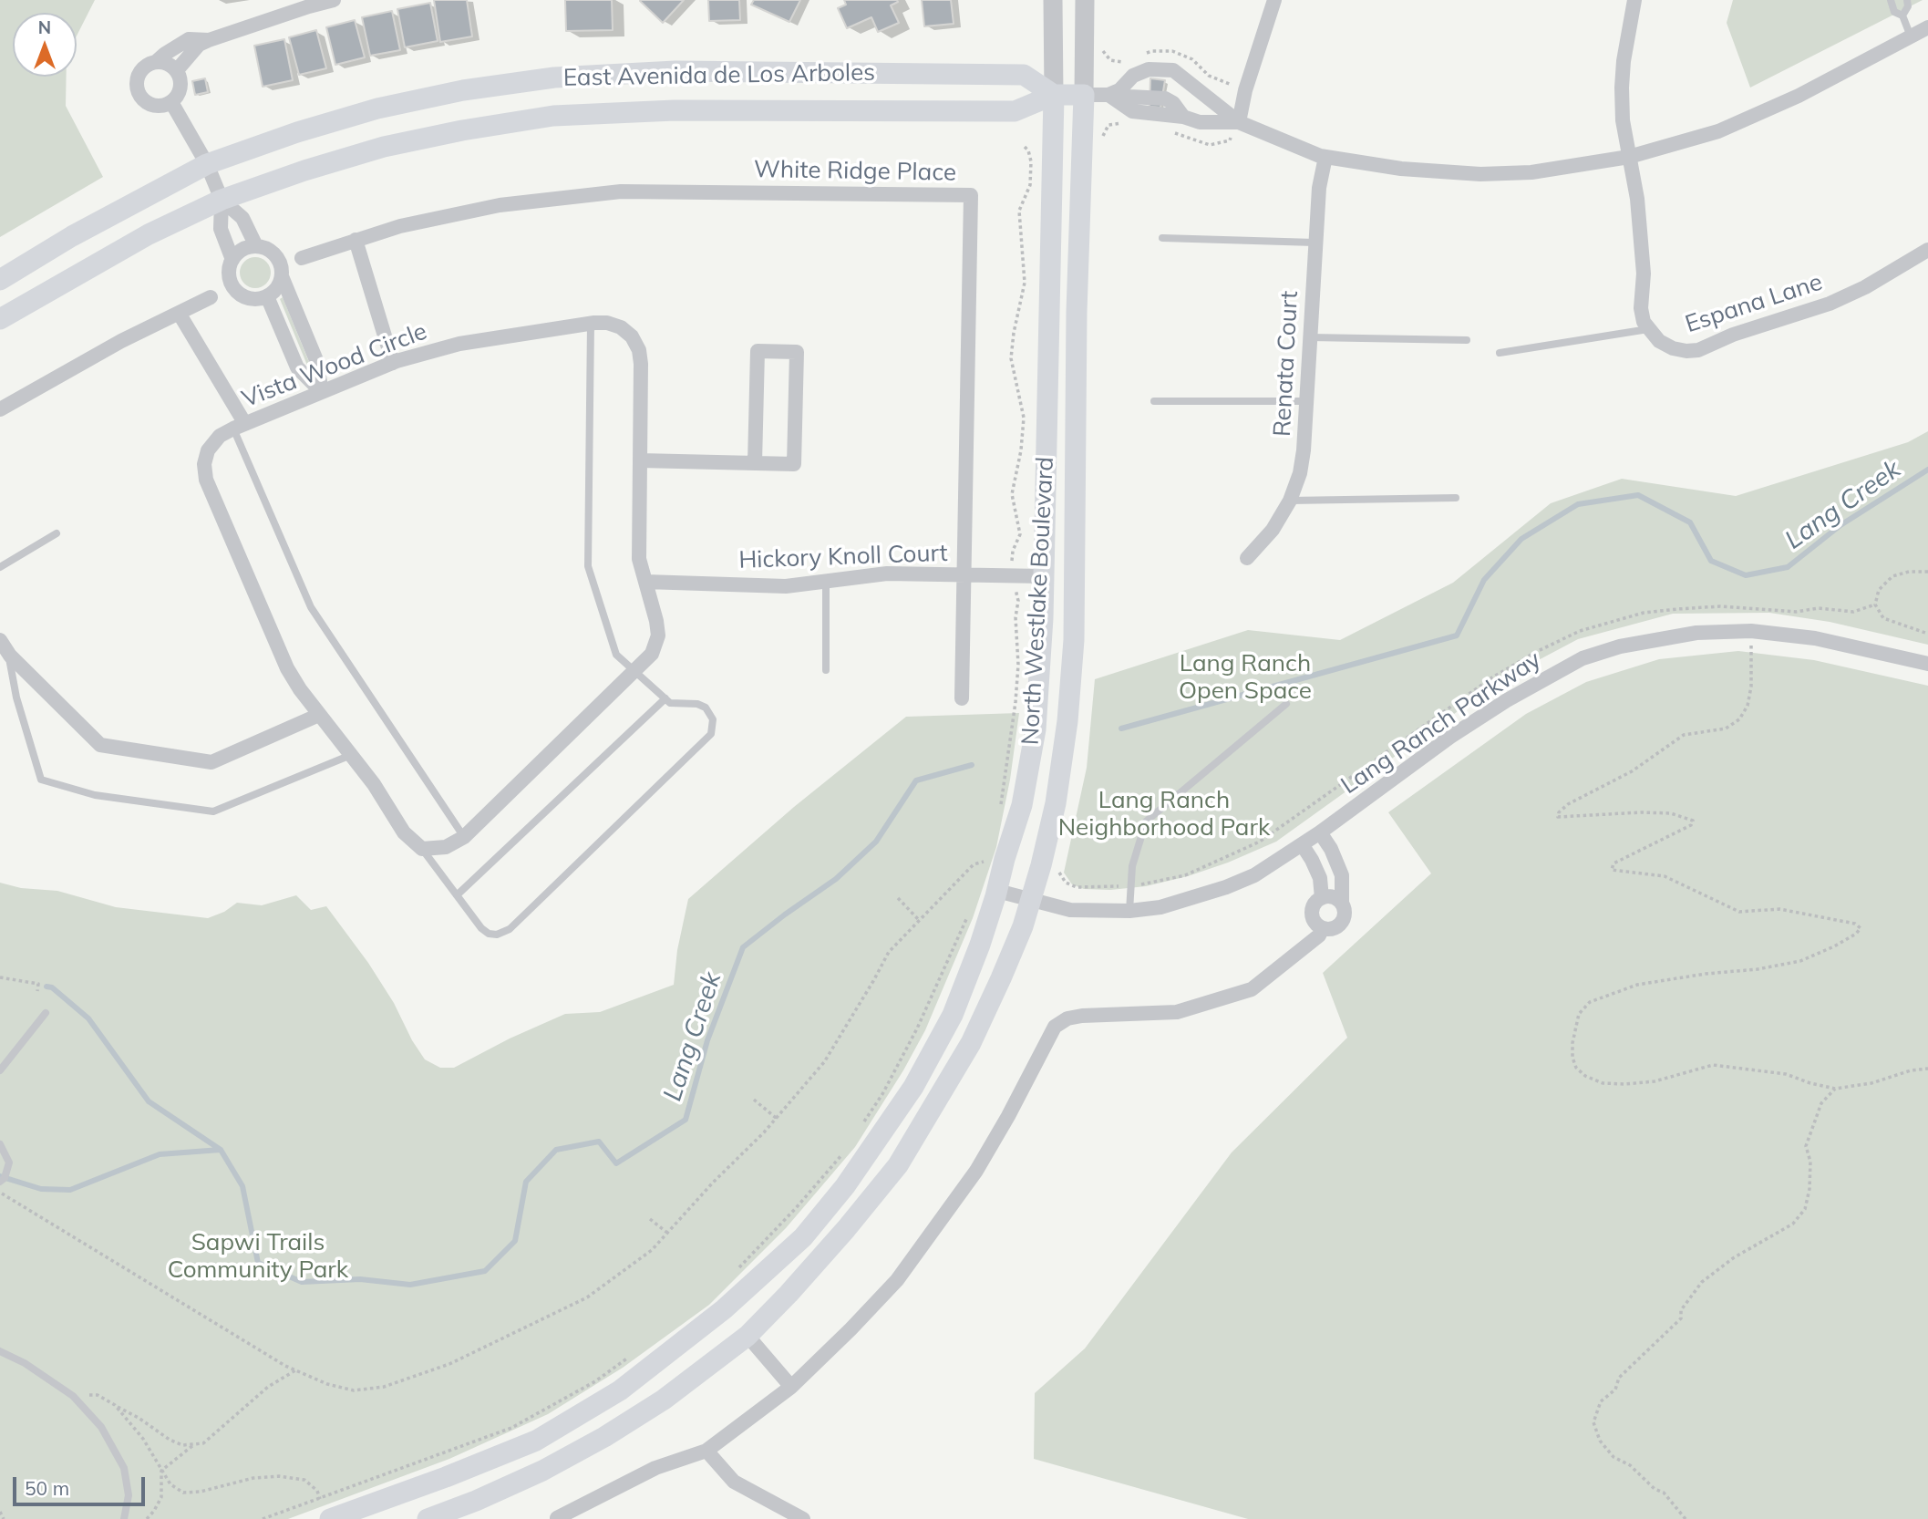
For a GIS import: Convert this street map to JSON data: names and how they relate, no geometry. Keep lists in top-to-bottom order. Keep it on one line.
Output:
{"streets":{"main road":["East Avenida de Los Arboles","North Westlake Boulevard"],"street":["White Ridge Place","Espana Lane","Renata Court","Vista Wood Circle","Hickory Knoll Court","Lang Ranch Parkway"]},"crossings":[["East Avenida de Los Arboles","North Westlake Boulevard"],["White Ridge Place","Hickory Knoll Court"],["Vista Wood Circle","Hickory Knoll Court"],["Hickory Knoll Court","North Westlake Boulevard"],["North Westlake Boulevard","Lang Ranch Parkway"]],"water":["Lang Creek"],"parks":["Lang Ranch Open Space","Lang Ranch Neighborhood Park","Sapwi Trails Community Park"],"scale_bar":"50 m","north":"top"}
